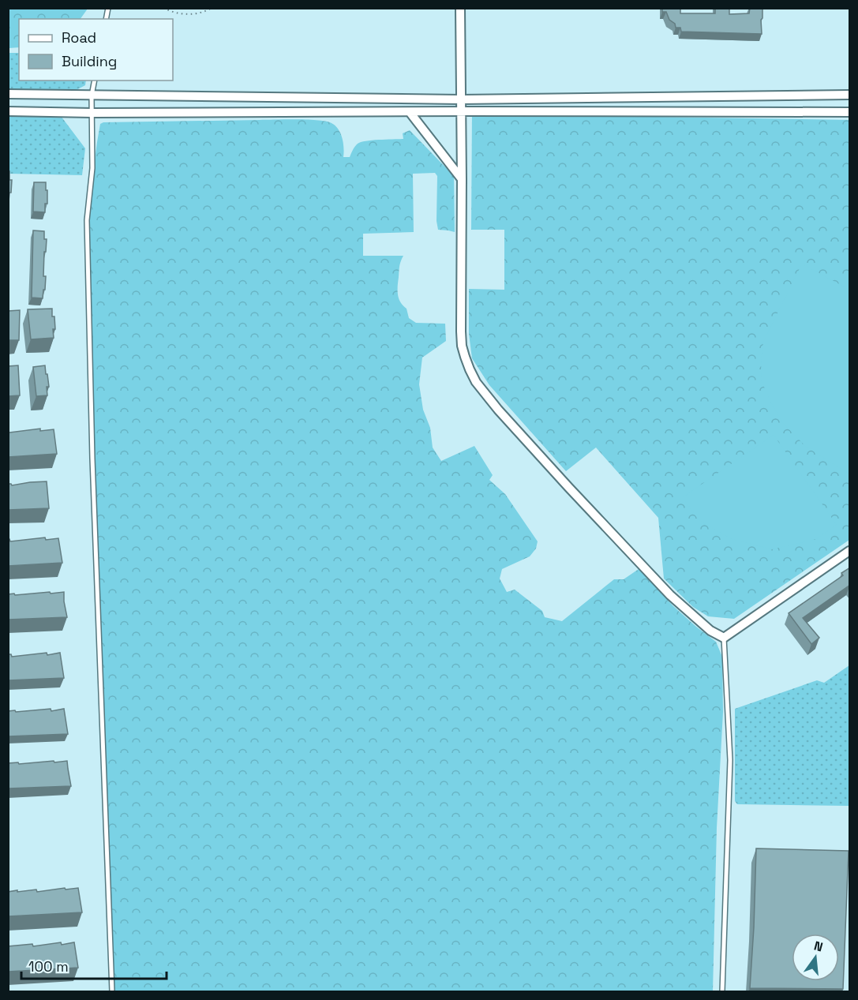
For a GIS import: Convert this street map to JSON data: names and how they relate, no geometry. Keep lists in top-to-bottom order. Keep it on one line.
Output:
{"legend":["Road","Building"],"scale_bar":"100 m","north":"top"}
